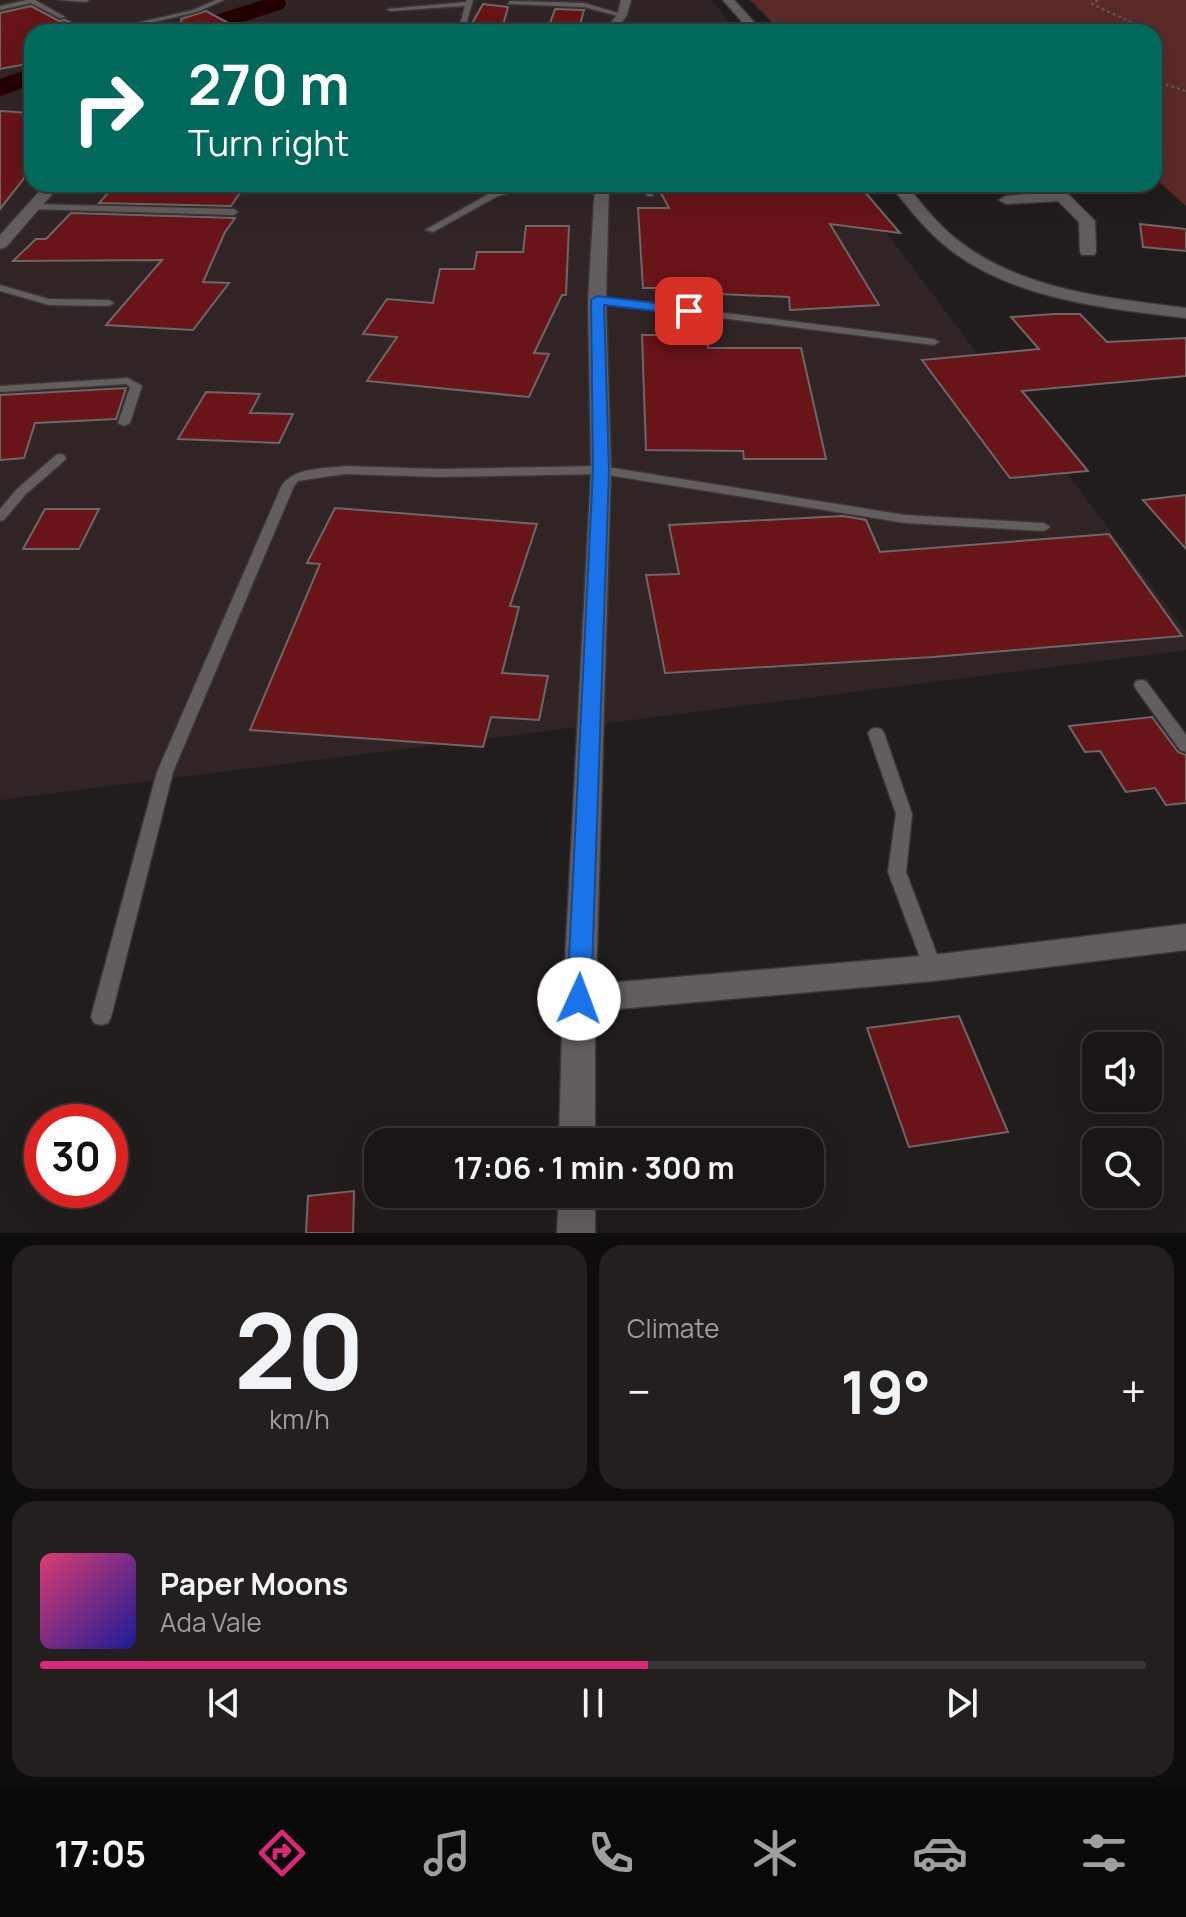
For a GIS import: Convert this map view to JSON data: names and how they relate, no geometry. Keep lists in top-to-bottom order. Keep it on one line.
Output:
{"page":{"turn":["270 m","Turn right"],"limit":"30","trip":"17:06 · 1 min · 300 m","tile":[["20","km/h"],"Climate"],"heat":["−","19°","+"],"song":["Paper Moons","Ada Vale"],"tabs":"17:05"}}
